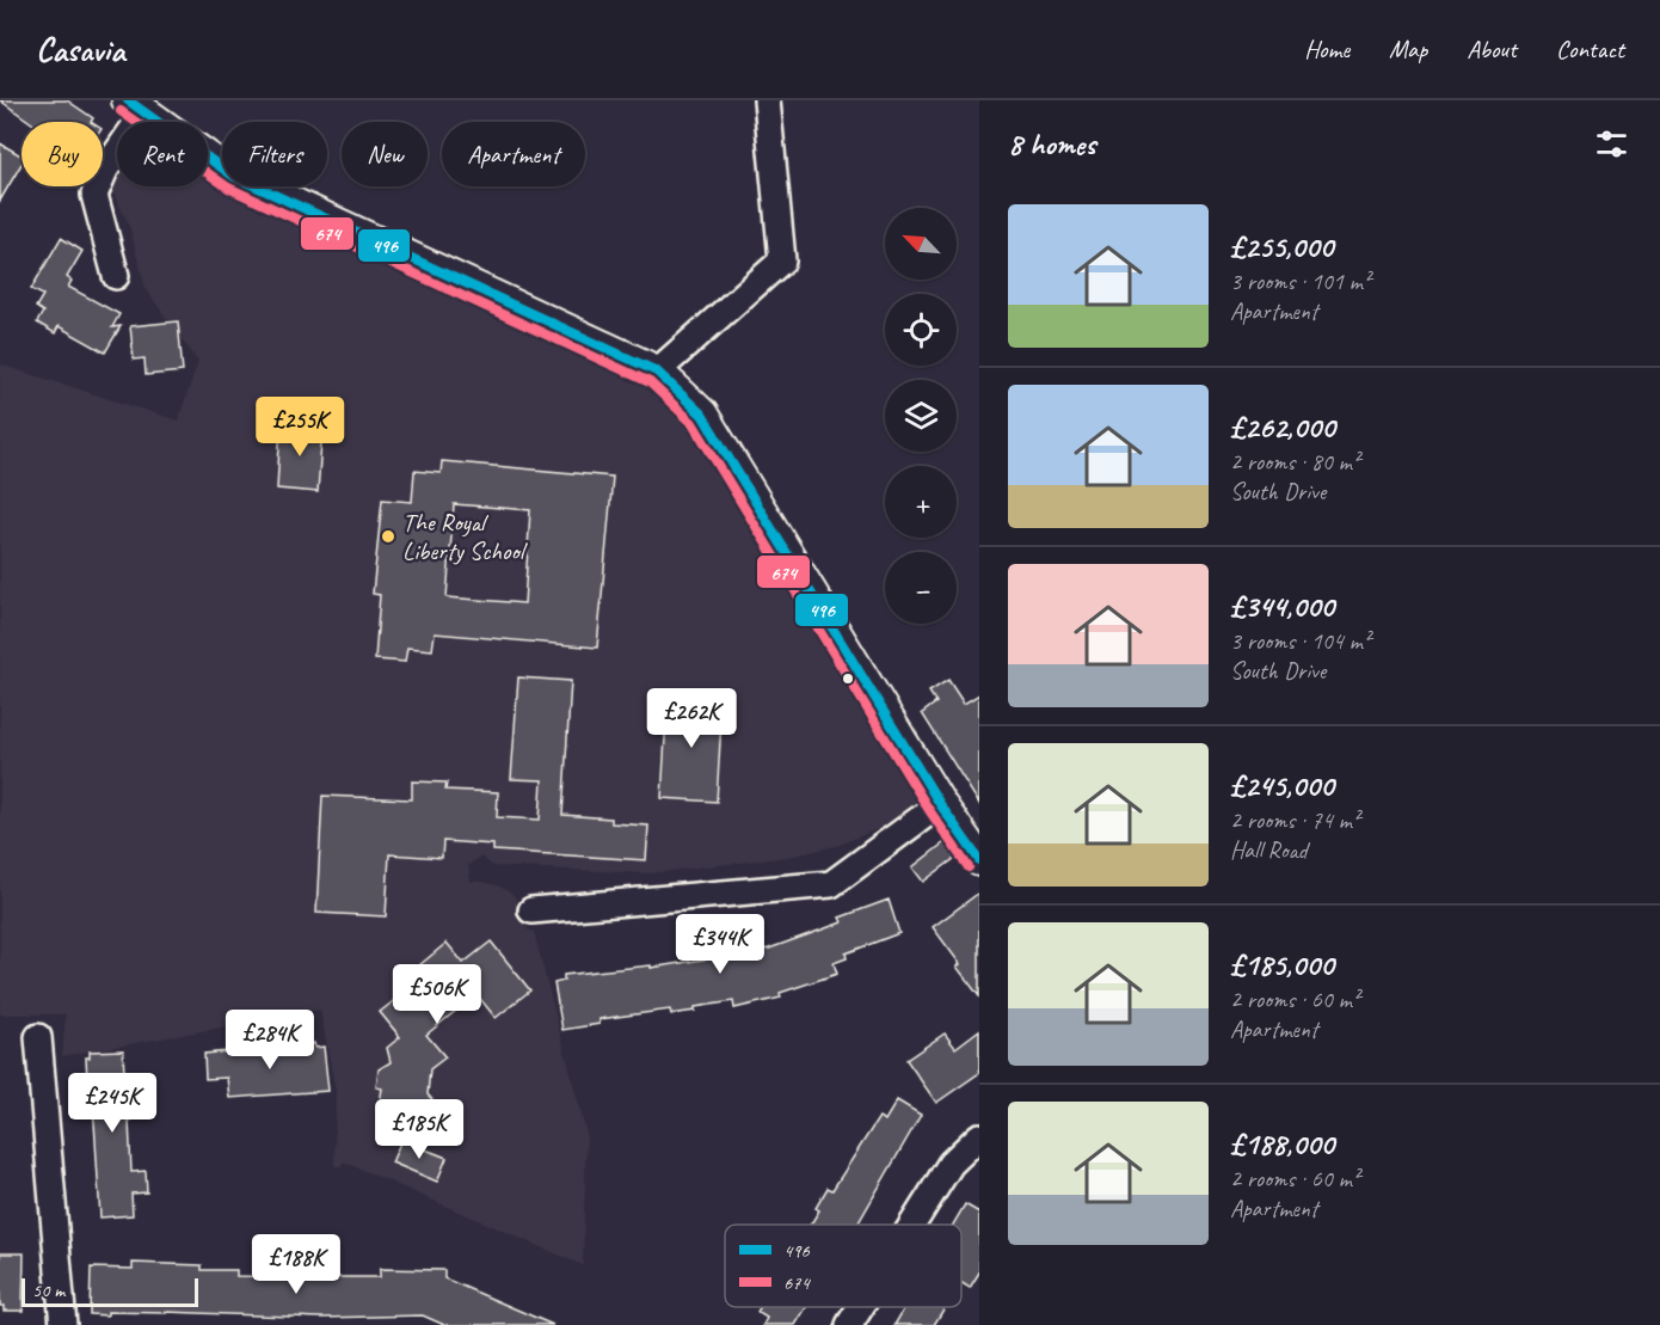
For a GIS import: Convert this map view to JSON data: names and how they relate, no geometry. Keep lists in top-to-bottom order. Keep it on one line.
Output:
{"places":["The Royal Liberty School"],"lines":["transit line 496","transit line 674"],"legend":["496","674"],"scale_bar":"50 m","north":"top left","page":{"header":"Casavia","nav":["Home","Map","About","Contact"],"heading":"8 homes","chip":["Buy","Rent","Filters","New","Apartment"],"list":[{"name":"£255,000","note":"3 rooms · 101 m² · Apartment"},{"name":"£262,000","note":"2 rooms · 80 m² · South Drive"},{"name":"£344,000","note":"3 rooms · 104 m² · South Drive"},{"name":"£245,000","note":"2 rooms · 74 m² · Hall Road"},{"name":"£185,000","note":"2 rooms · 60 m² · Apartment"},{"name":"£188,000","note":"2 rooms · 60 m² · Apartment"}],"map_buttons":["+","−"],"price":["£255K","£262K","£344K","£506K","£284K","£245K","£185K","£188K"],"scale":"50 m"}}
